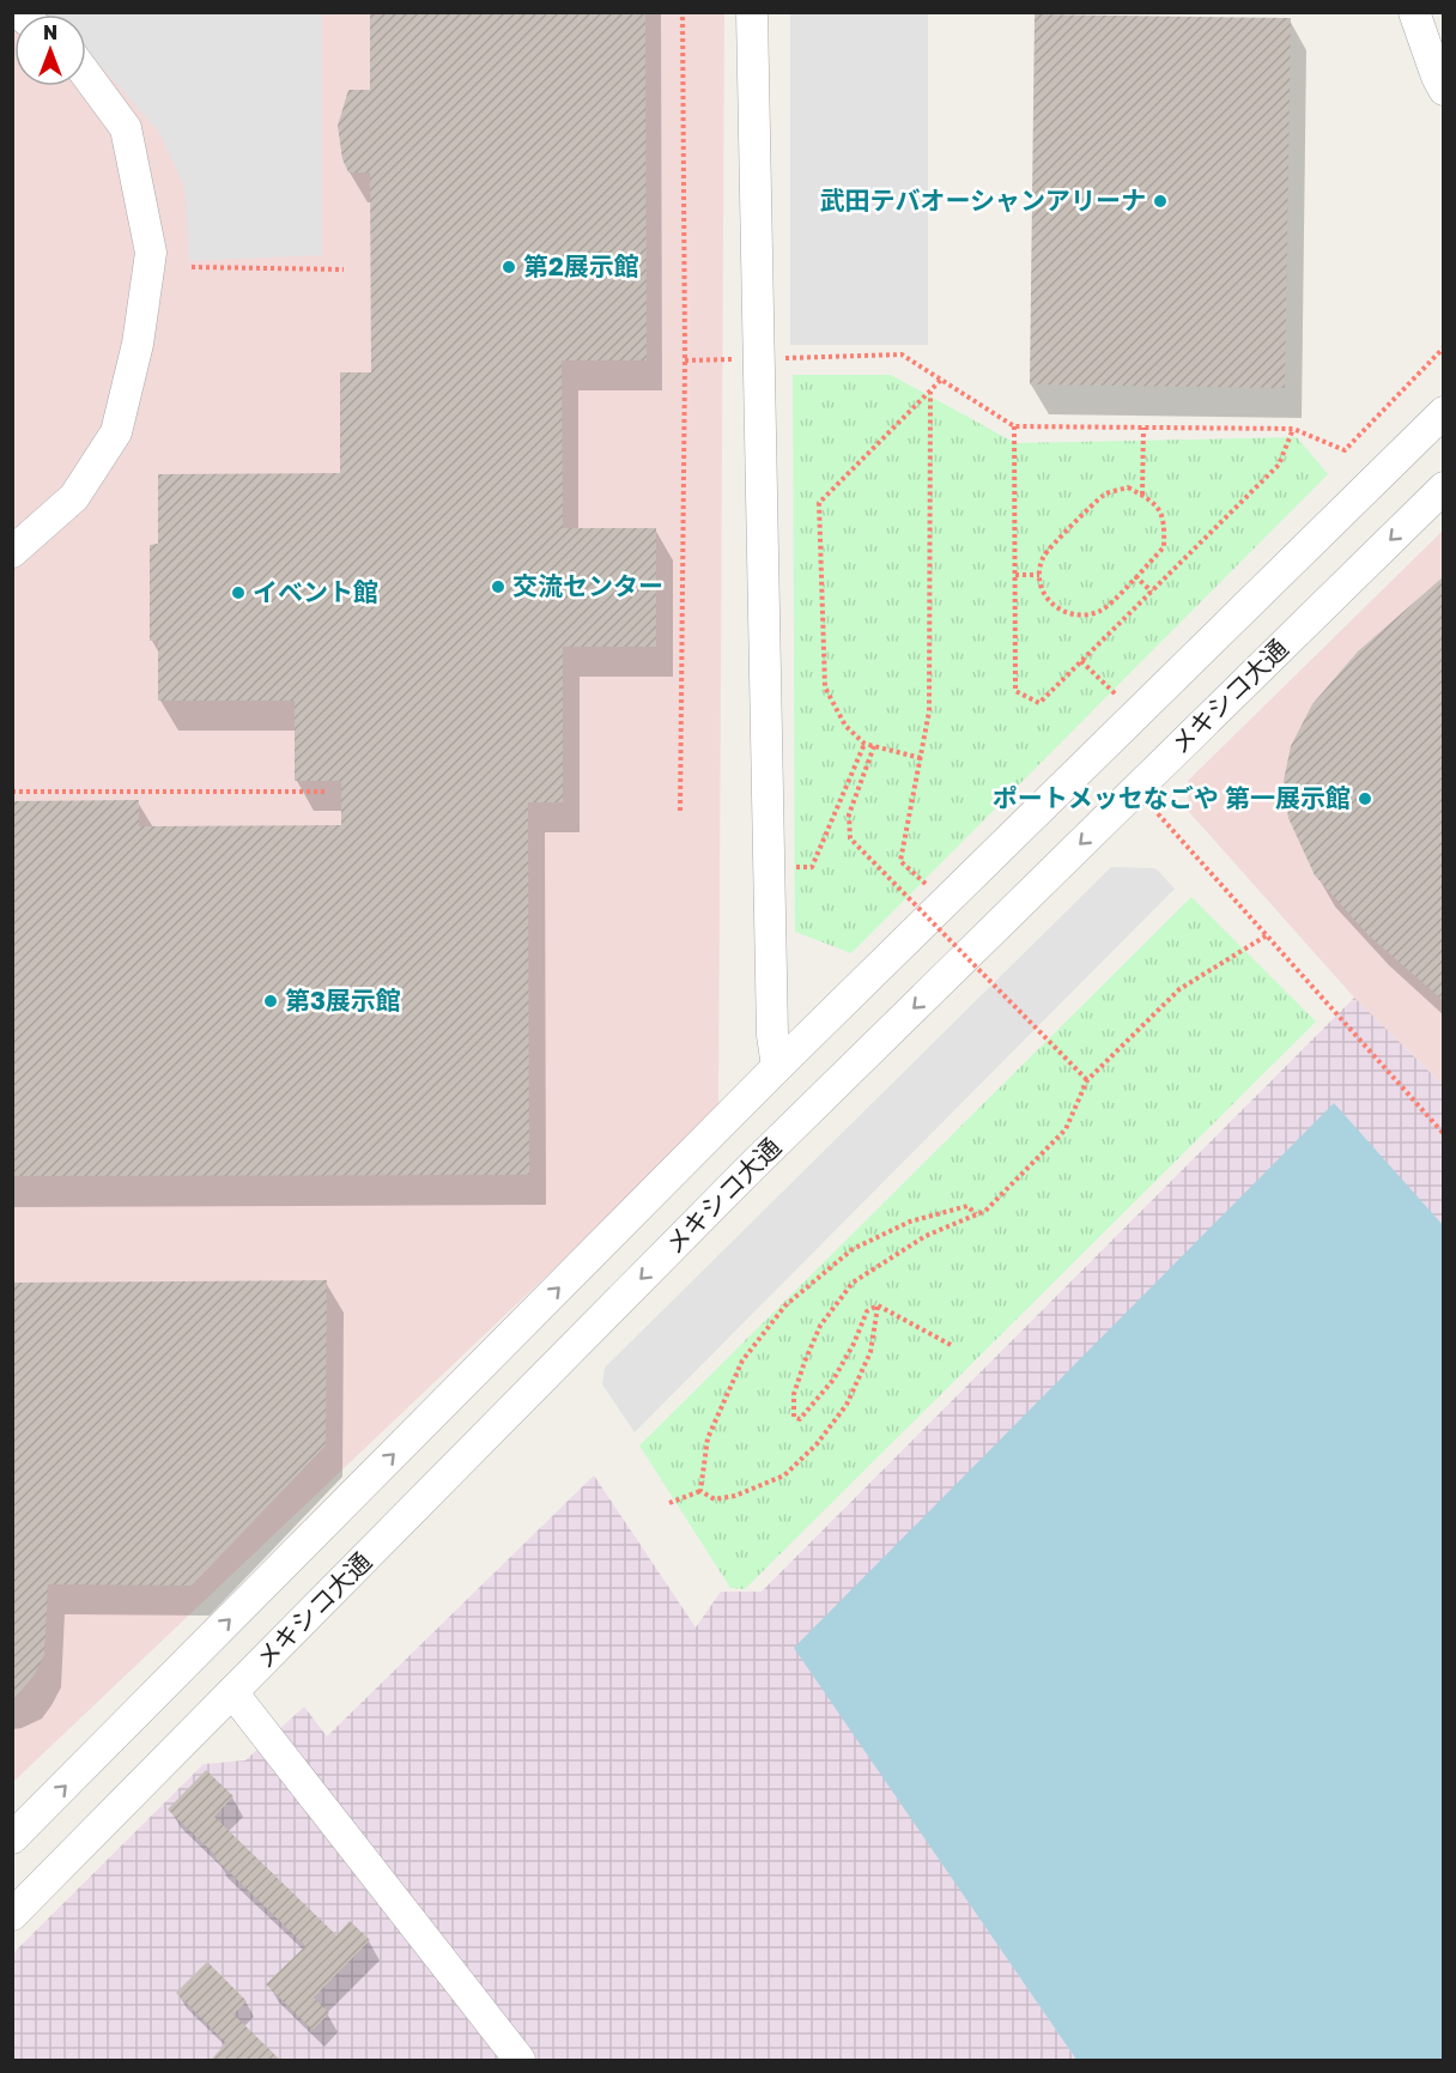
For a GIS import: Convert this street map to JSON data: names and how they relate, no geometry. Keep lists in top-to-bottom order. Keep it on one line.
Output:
{"streets":{"street":["メキシコ大通"]},"places":["武田テバオーシャンアリーナ","第2展示館","交流センター","イベント館","ポートメッセなごや 第一展示館","第3展示館"],"north":"top"}
